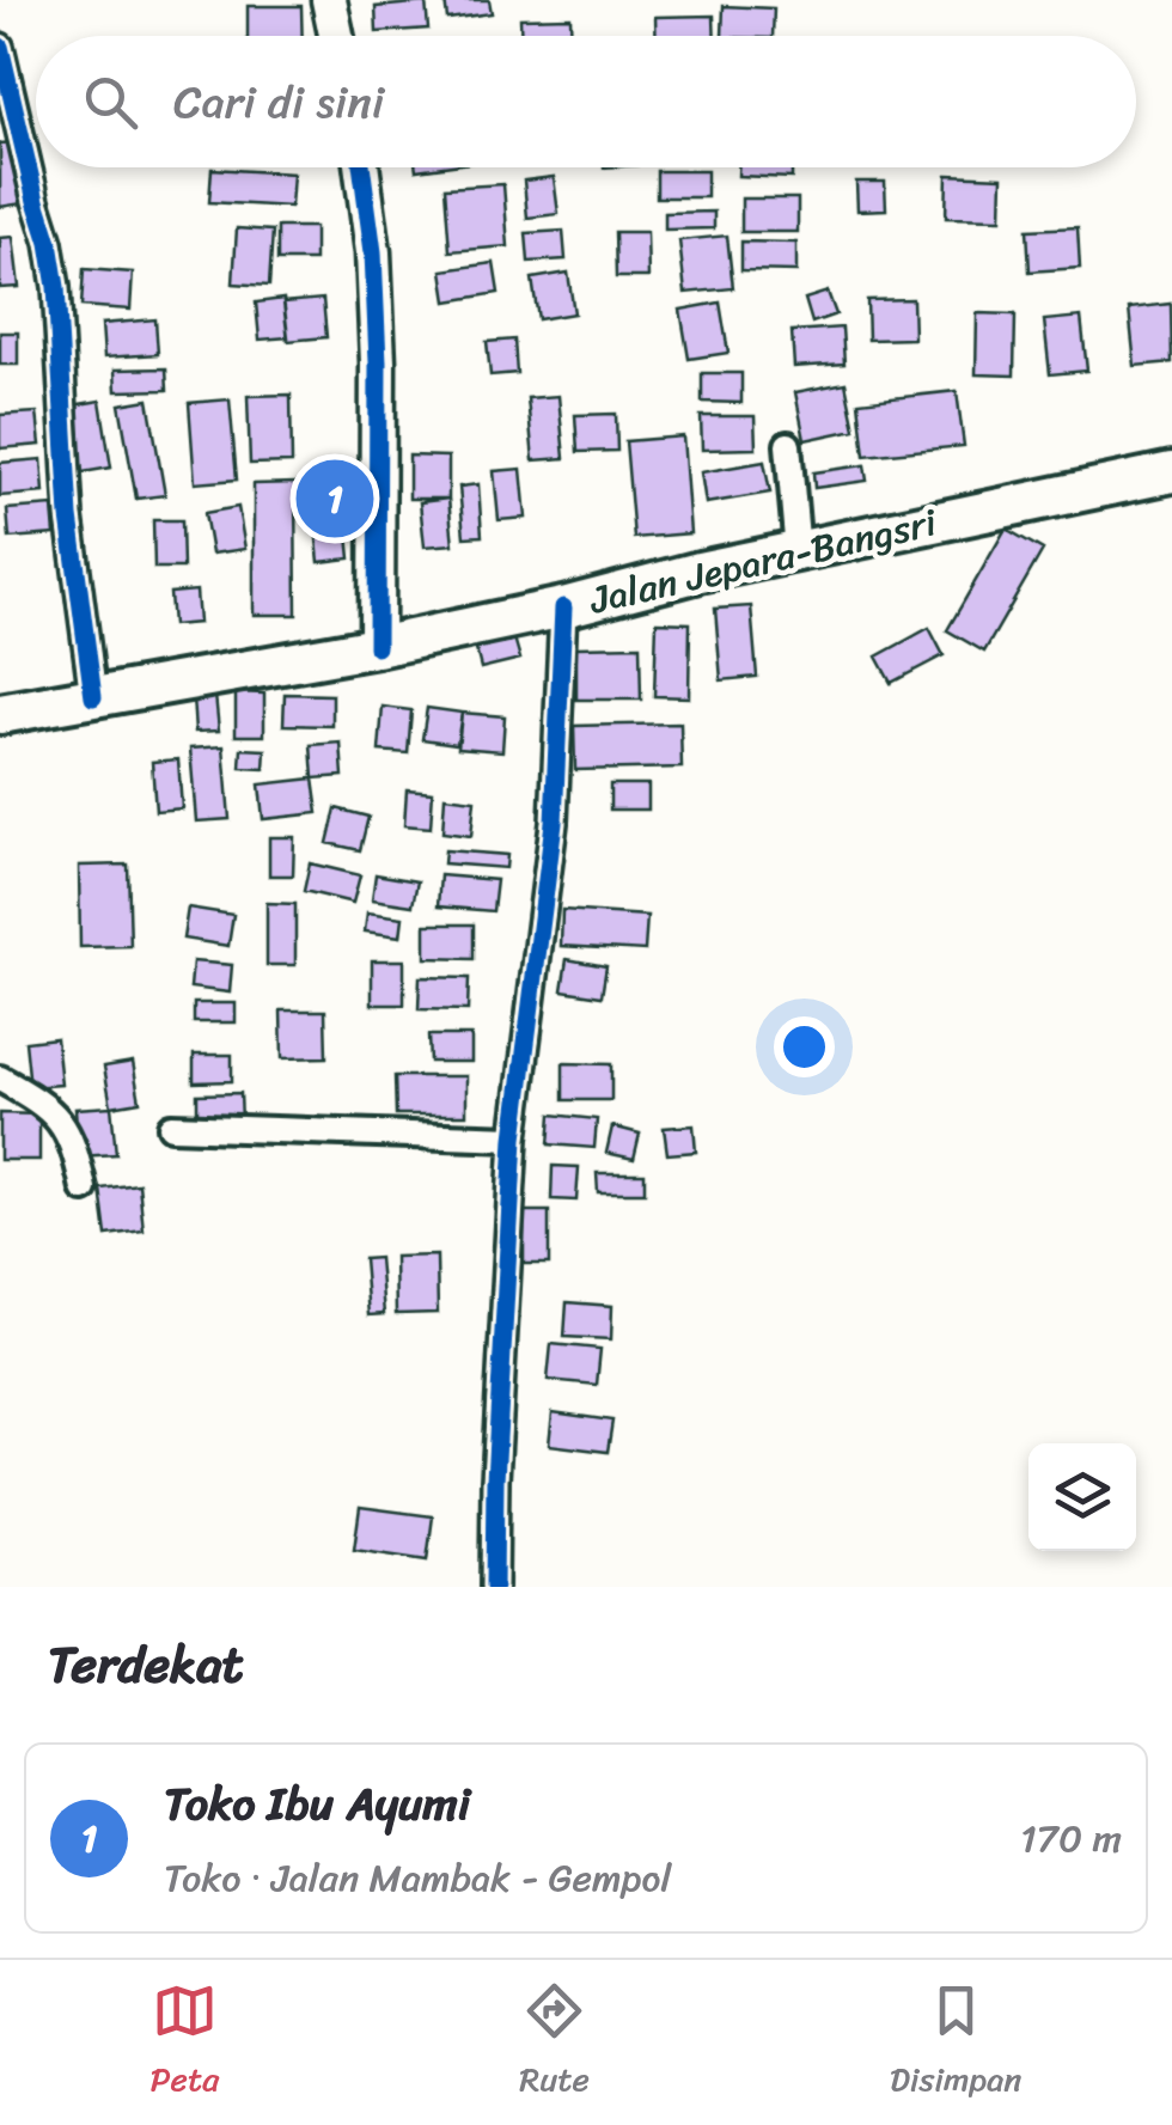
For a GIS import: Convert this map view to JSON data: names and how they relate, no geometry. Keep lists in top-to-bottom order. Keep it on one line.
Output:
{"streets":{"main road":["Jalan Jepara-Bangsri"]},"page":{"search":"Cari di sini","pins":"1","heading":"Terdekat","list":[{"mark":"1","name":"Toko Ibu Ayumi","note":"Toko · Jalan Mambak - Gempol","value":"170 m"}],"nav":["Peta","Rute","Disimpan"]}}
